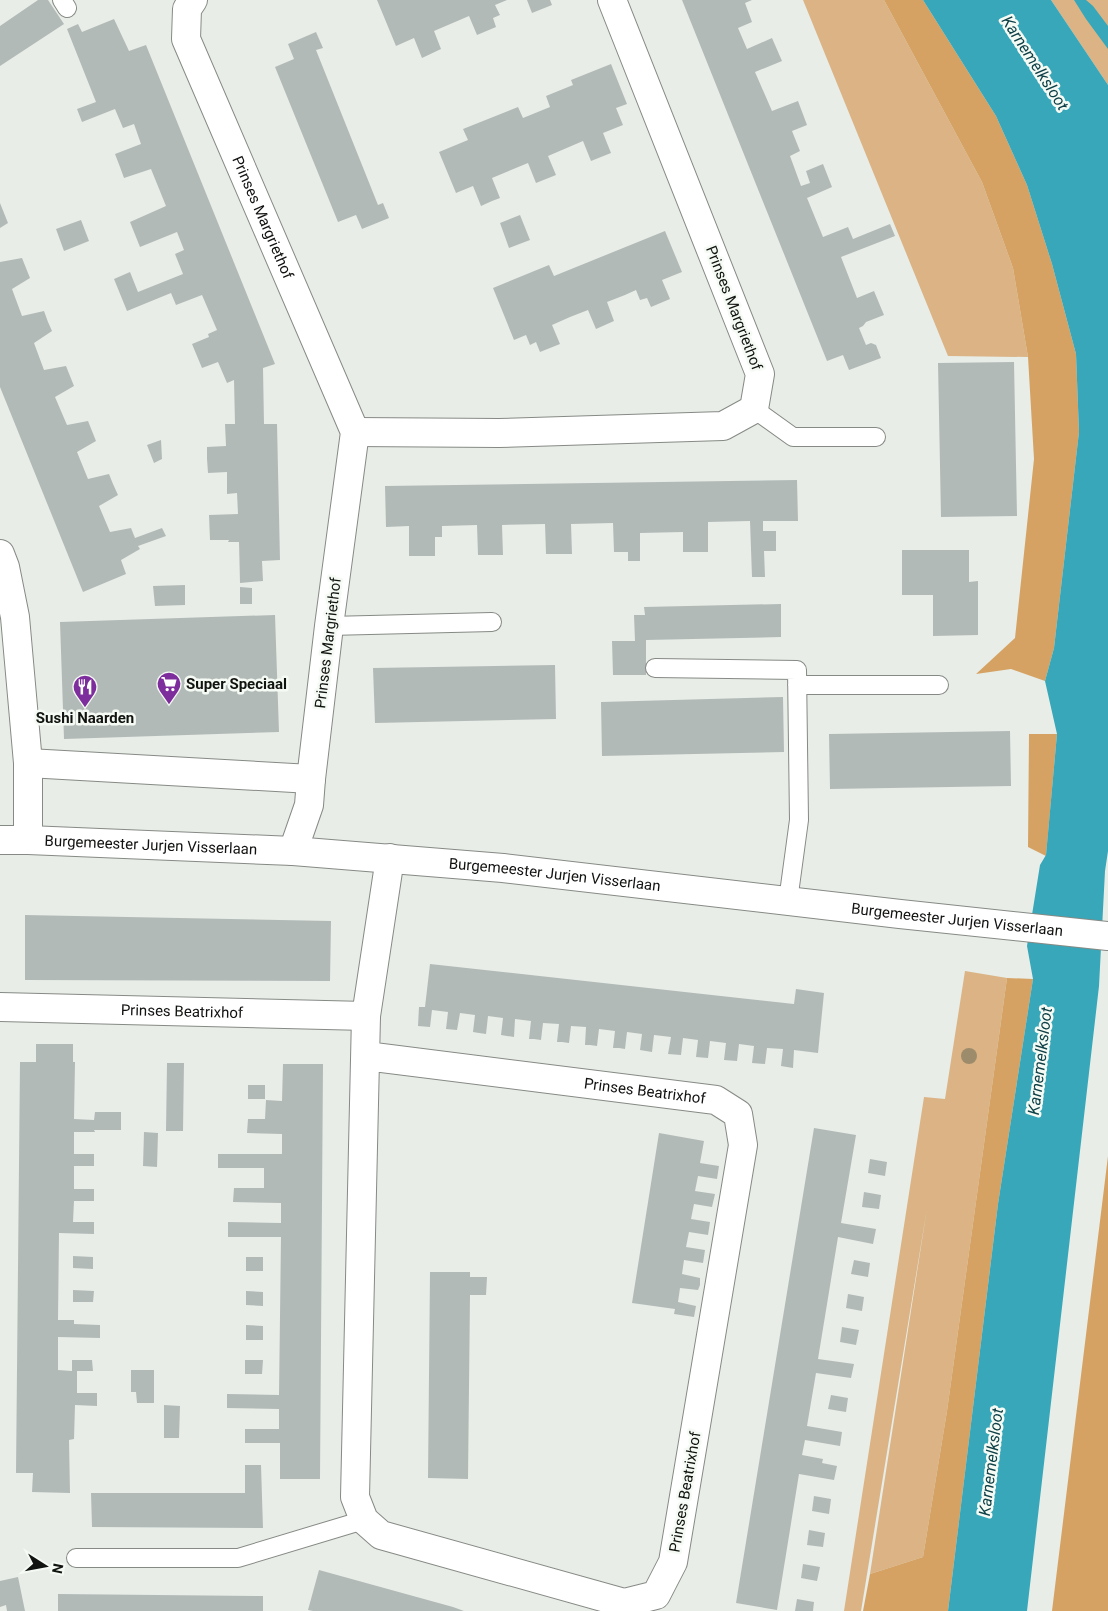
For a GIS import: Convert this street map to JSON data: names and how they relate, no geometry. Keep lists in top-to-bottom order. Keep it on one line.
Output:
{"streets":{"street":["Prinses Margriethof","Burgemeester Jurjen Visserlaan","Prinses Beatrixhof"]},"crossings":[["Prinses Margriethof","Burgemeester Jurjen Visserlaan"],["Burgemeester Jurjen Visserlaan","Prinses Beatrixhof"]],"water":["Karnemelksloot"],"places":{"supermarket":["Super Speciaal"],"restaurant":["Sushi Naarden"]},"north":"right"}
